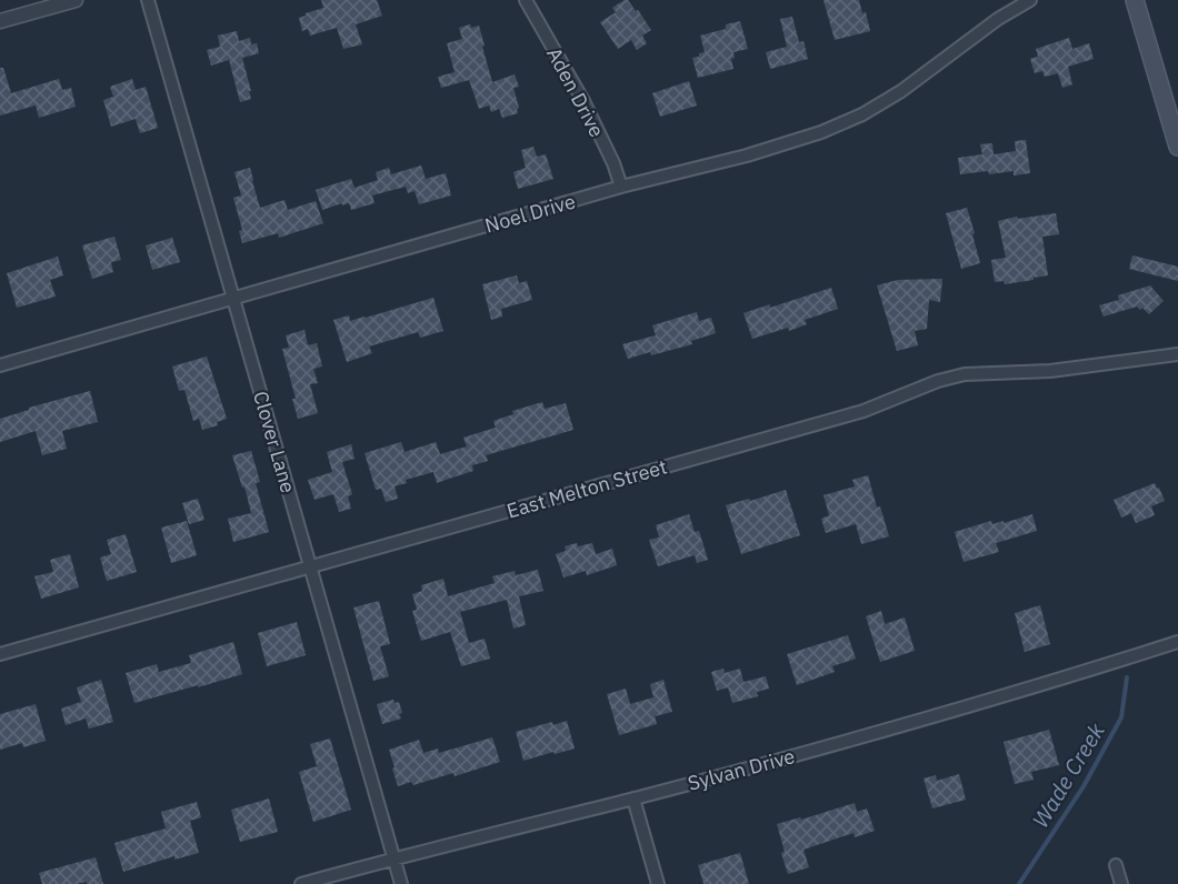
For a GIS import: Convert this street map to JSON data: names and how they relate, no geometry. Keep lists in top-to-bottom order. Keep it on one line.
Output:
{"streets":{"street":["Aden Drive","Noel Drive","Clover Lane","East Melton Street","Sylvan Drive"]},"crossings":[["Aden Drive","Noel Drive"],["Noel Drive","Clover Lane"],["Clover Lane","East Melton Street"],["Clover Lane","Sylvan Drive"]],"water":["Wade Creek"]}
